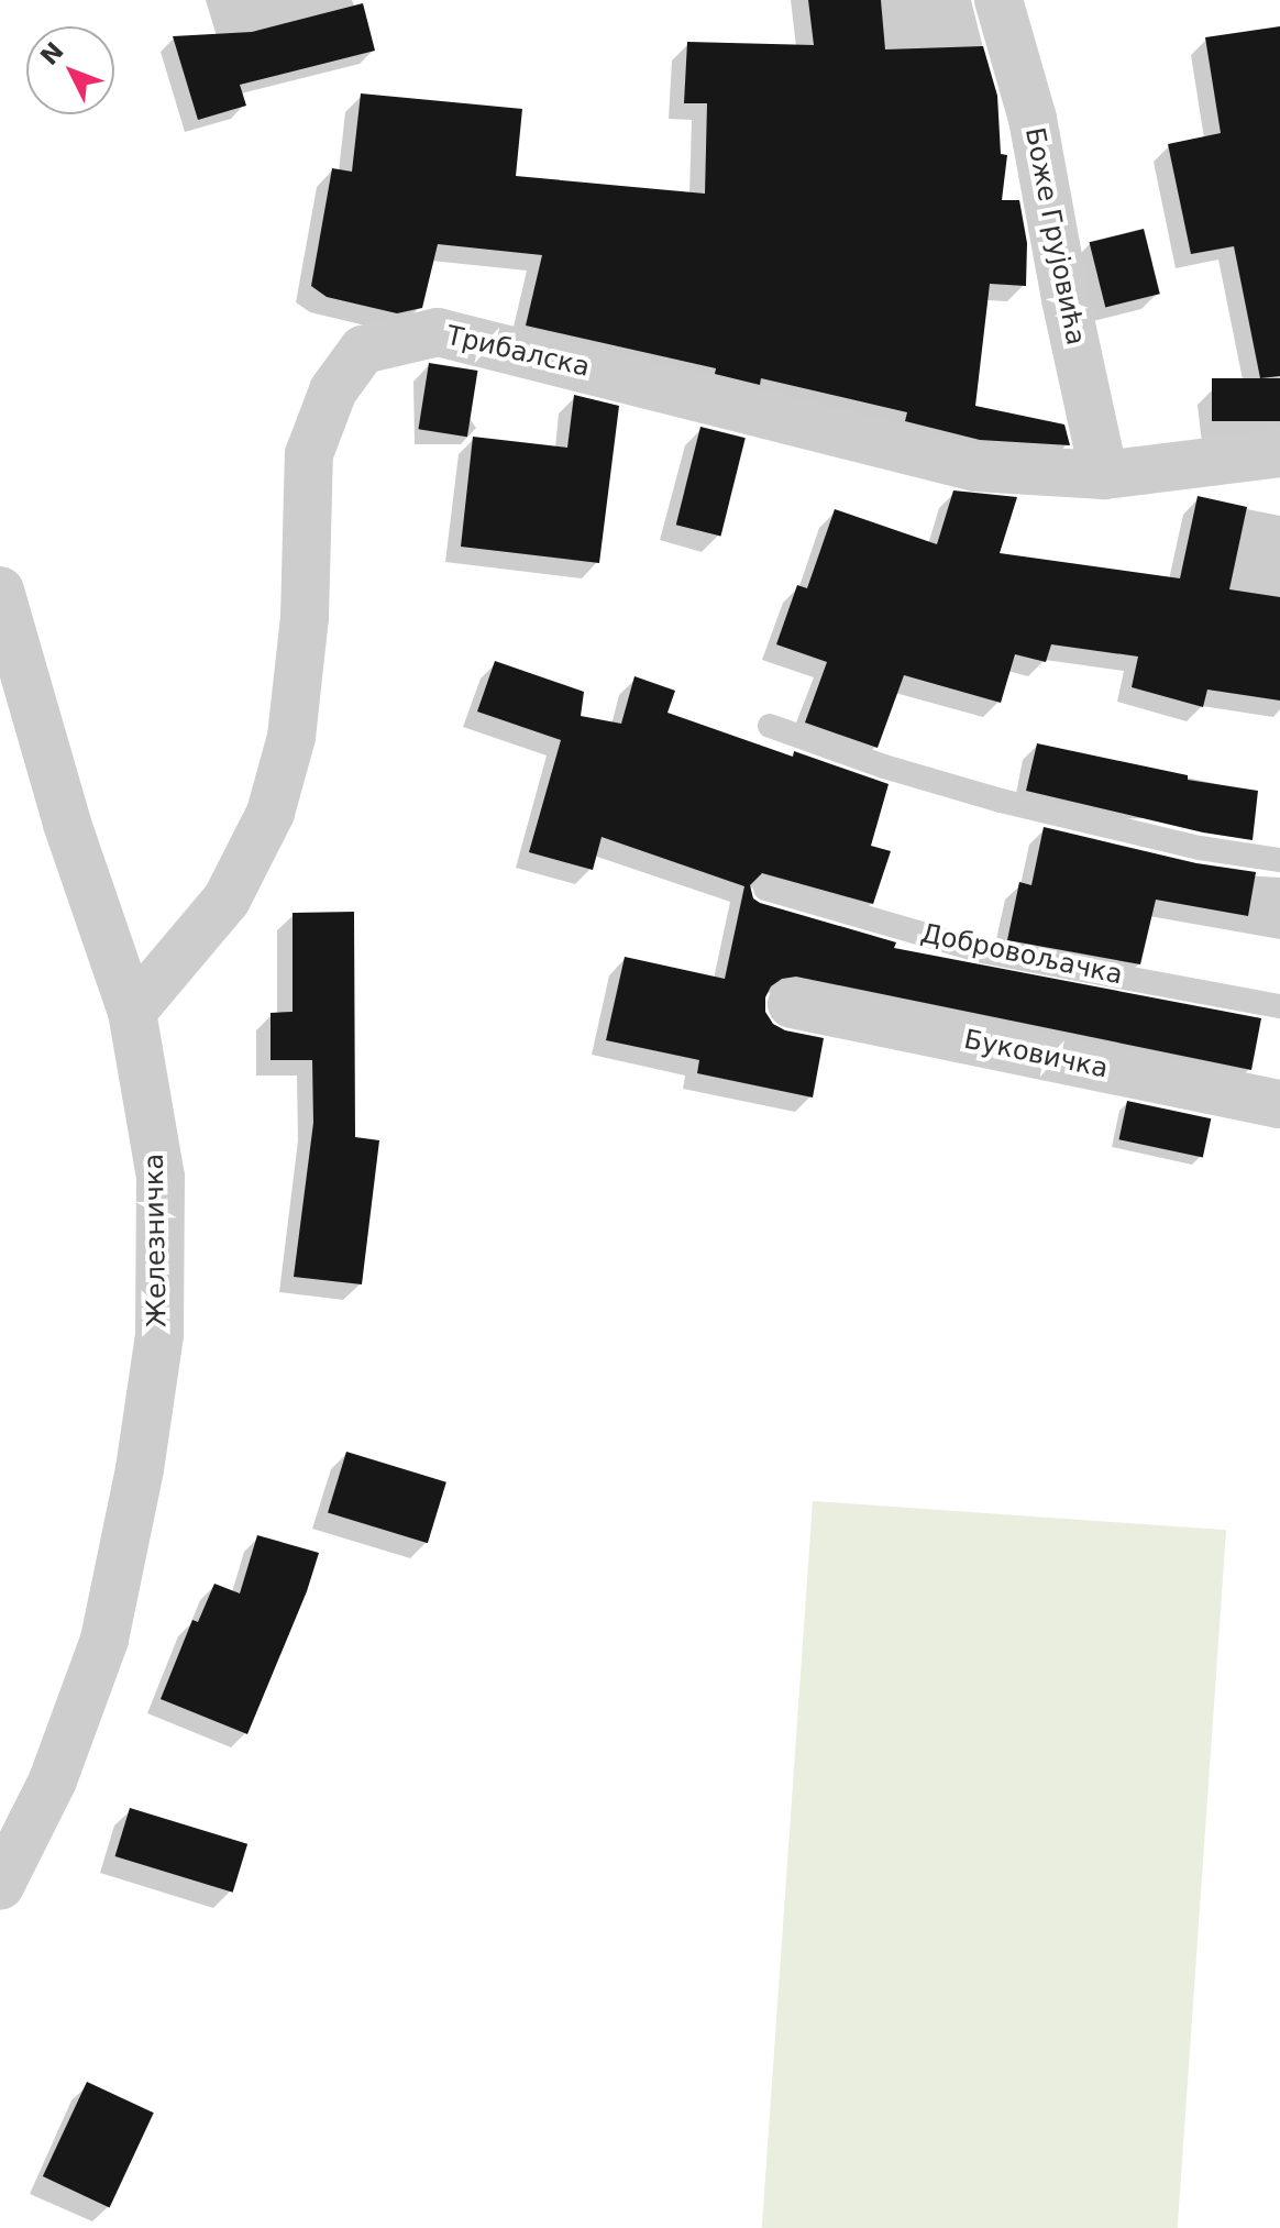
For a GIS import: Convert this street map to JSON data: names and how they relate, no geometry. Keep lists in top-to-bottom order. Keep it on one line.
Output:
{"streets":{"street":["Боже Грујовића","Трибалска","Буковичка","Железничка"],"lane":["Добровољачка"]},"crossings":[["Боже Грујовића","Трибалска"],["Трибалска","Железничка"]],"north":"top left"}
